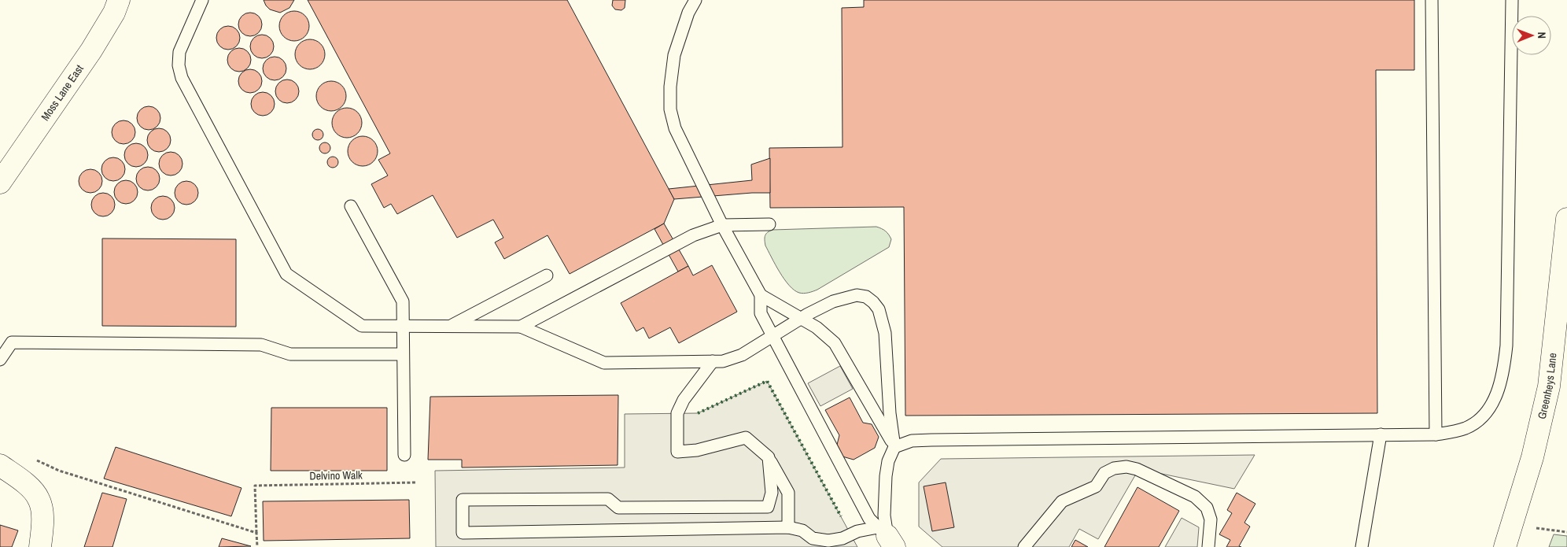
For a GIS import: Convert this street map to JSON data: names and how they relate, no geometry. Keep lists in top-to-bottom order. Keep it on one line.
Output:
{"streets":{"street":["Moss Lane East","Greenheys Lane"],"path":["Delvino Walk"]},"north":"right"}
